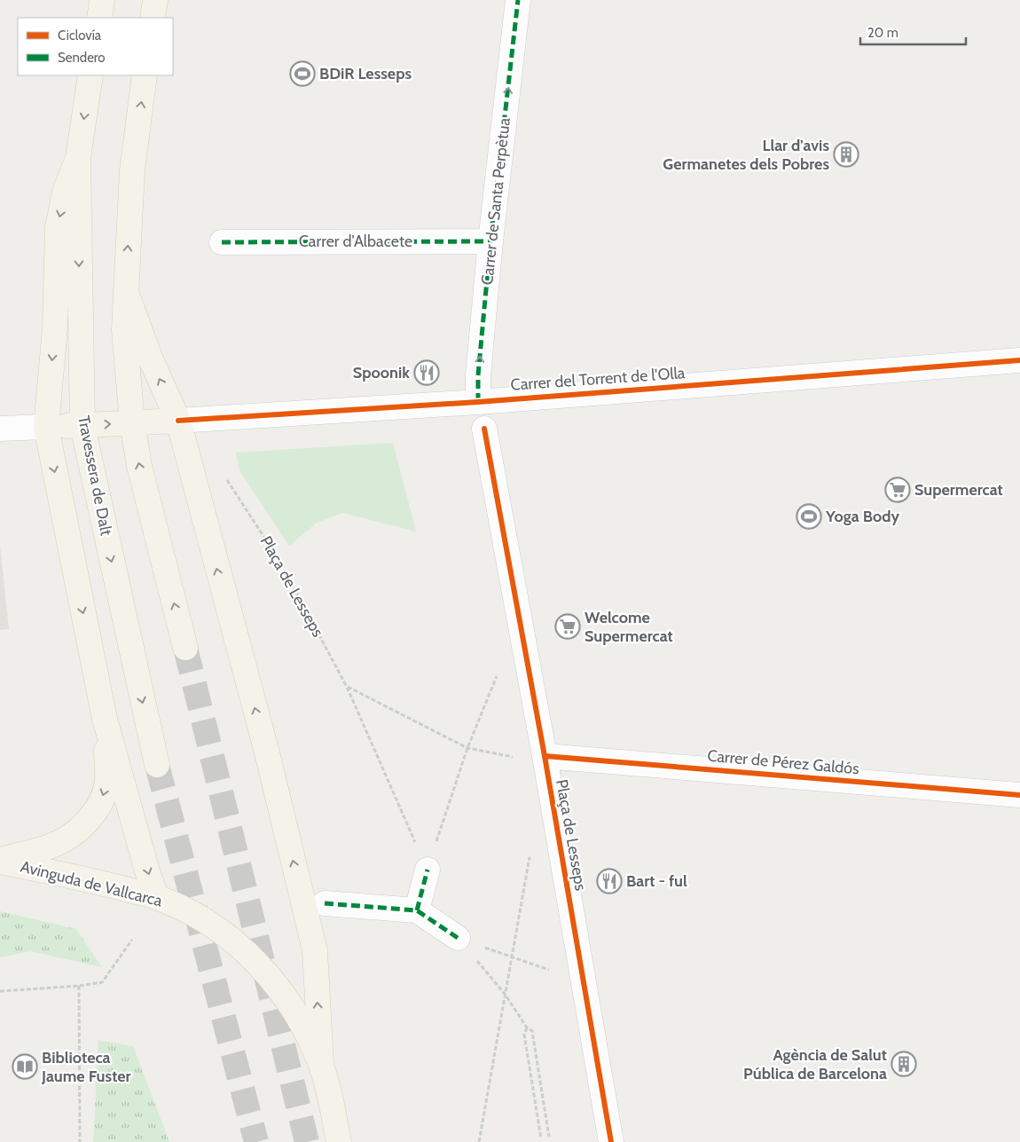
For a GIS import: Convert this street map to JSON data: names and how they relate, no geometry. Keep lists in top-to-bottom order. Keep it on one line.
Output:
{"streets":{"main road":["Travessera de Dalt","Avinguda de Vallcarca"],"street":["Carrer de Santa Perpètua","Carrer d'Albacete","Carrer del Torrent de l'Olla","Plaça de Lesseps","Carrer de Pérez Galdós"]},"crossings":[["Carrer de Santa Perpètua","Carrer d'Albacete"],["Carrer de Santa Perpètua","Carrer del Torrent de l'Olla"],["Plaça de Lesseps","Carrer de Pérez Galdós"]],"one_way":["Carrer de Santa Perpètua"],"places":{"sports":["BDiR Lesseps","Yoga Body"],"building":["Llar d'avis Germanetes dels Pobres","Agència de Salut Pública de Barcelona"],"restaurant":["Spoonik","Bart - ful"],"supermarket":["Supermercat","Welcome Supermercat"],"library":["Biblioteca Jaume Fuster"]},"legend":["Ciclovía","Sendero"],"scale_bar":"20 m"}
